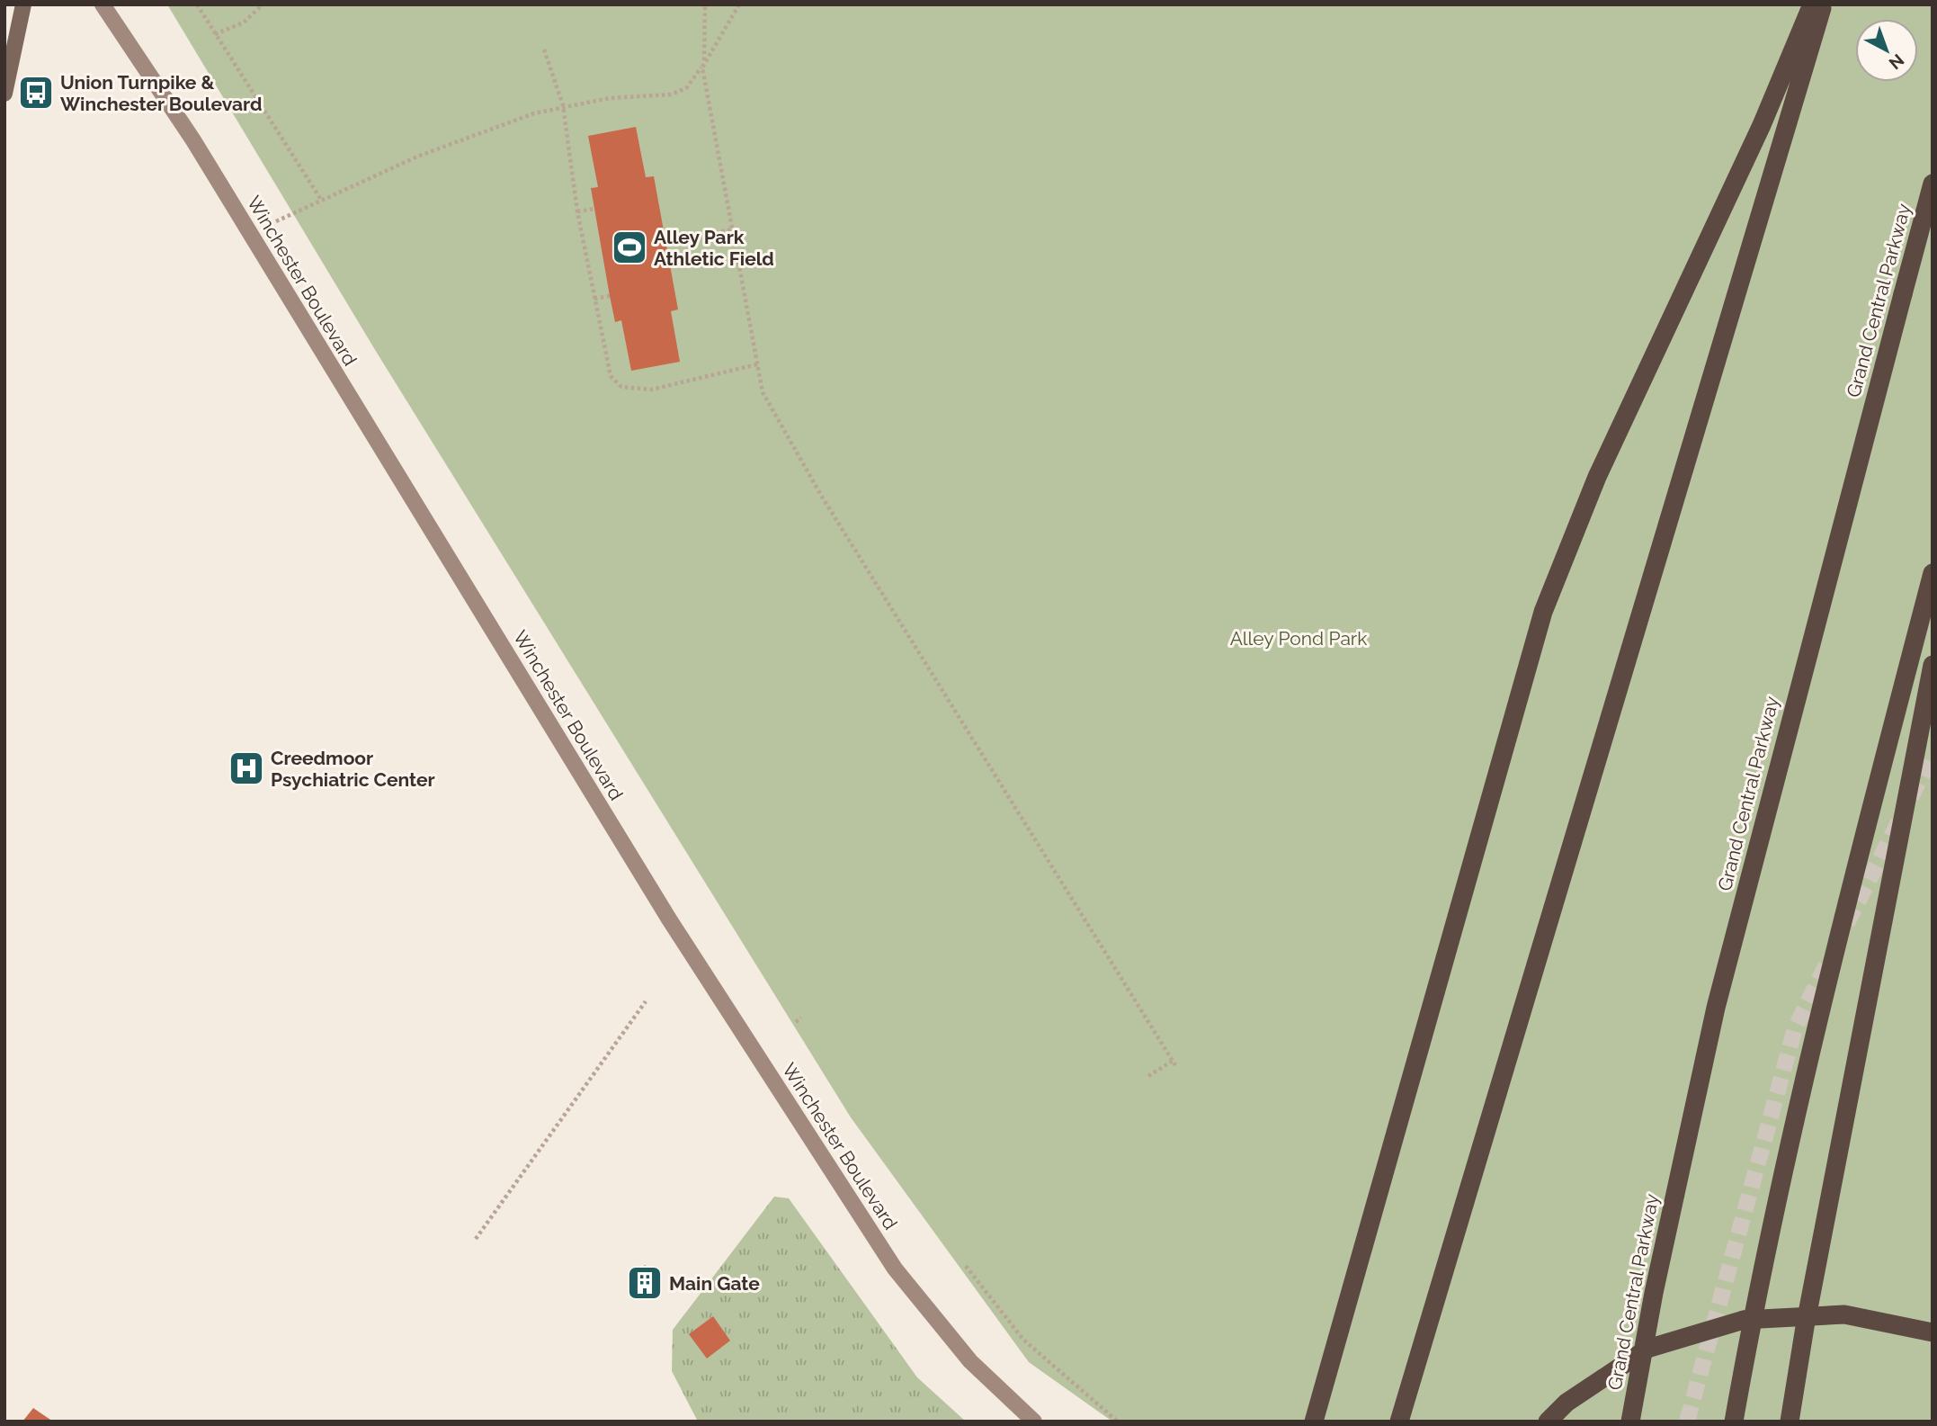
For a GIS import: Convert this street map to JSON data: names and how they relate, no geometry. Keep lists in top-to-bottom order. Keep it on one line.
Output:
{"streets":{"highway":["Grand Central Parkway"],"main road":["Winchester Boulevard"]},"parks":["Alley Pond Park"],"places":{"bus stop":["Union Turnpike & Winchester Boulevard"],"sports":["Alley Park Athletic Field"],"hospital":["Creedmoor Psychiatric Center"],"building":["Main Gate"]},"north":"bottom right"}
